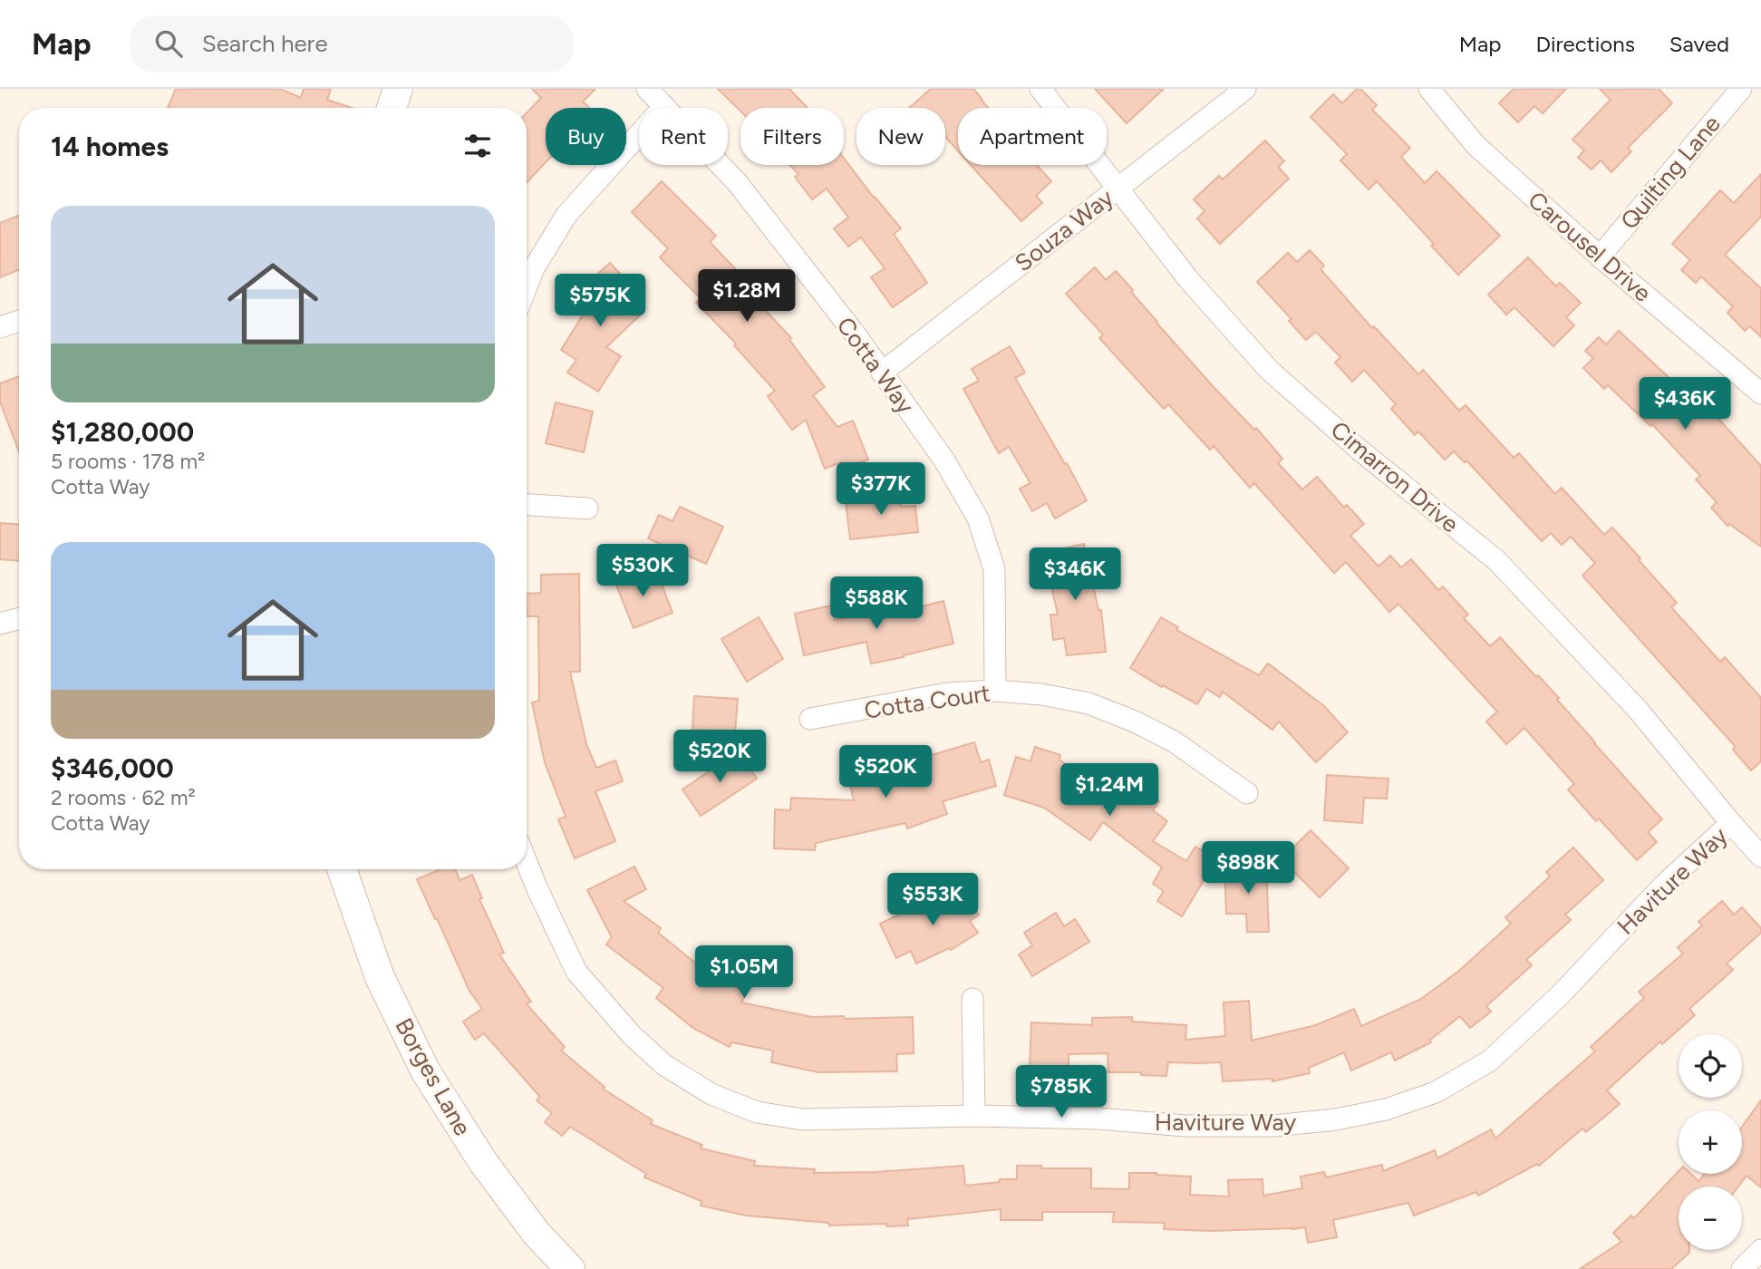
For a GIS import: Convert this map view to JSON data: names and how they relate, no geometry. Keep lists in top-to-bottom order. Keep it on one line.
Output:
{"streets":{"street":["Quilting Lane","Souza Way","Carousel Drive","Cotta Way","Cimarron Drive","Cotta Court","Haviture Way","Borges Lane"]},"crossings":[["Quilting Lane","Carousel Drive"],["Souza Way","Cotta Way"],["Souza Way","Cimarron Drive"],["Cotta Way","Cotta Court"],["Cimarron Drive","Haviture Way"]],"page":{"header":"Map","search":"Search here","nav":["Map","Directions","Saved"],"chip":["Buy","Rent","Filters","New","Apartment"],"heading":"14 homes","list":[{"name":"$1,280,000","note":"5 rooms · 178 m² · Cotta Way"},{"name":"$346,000","note":"2 rooms · 62 m² · Cotta Way"}],"price":["$1.28M","$575K","$436K","$377K","$530K","$346K","$588K","$520K","$520K","$1.24M","$898K","$553K","$1.05M","$785K"],"map_buttons":["+","−"]}}
